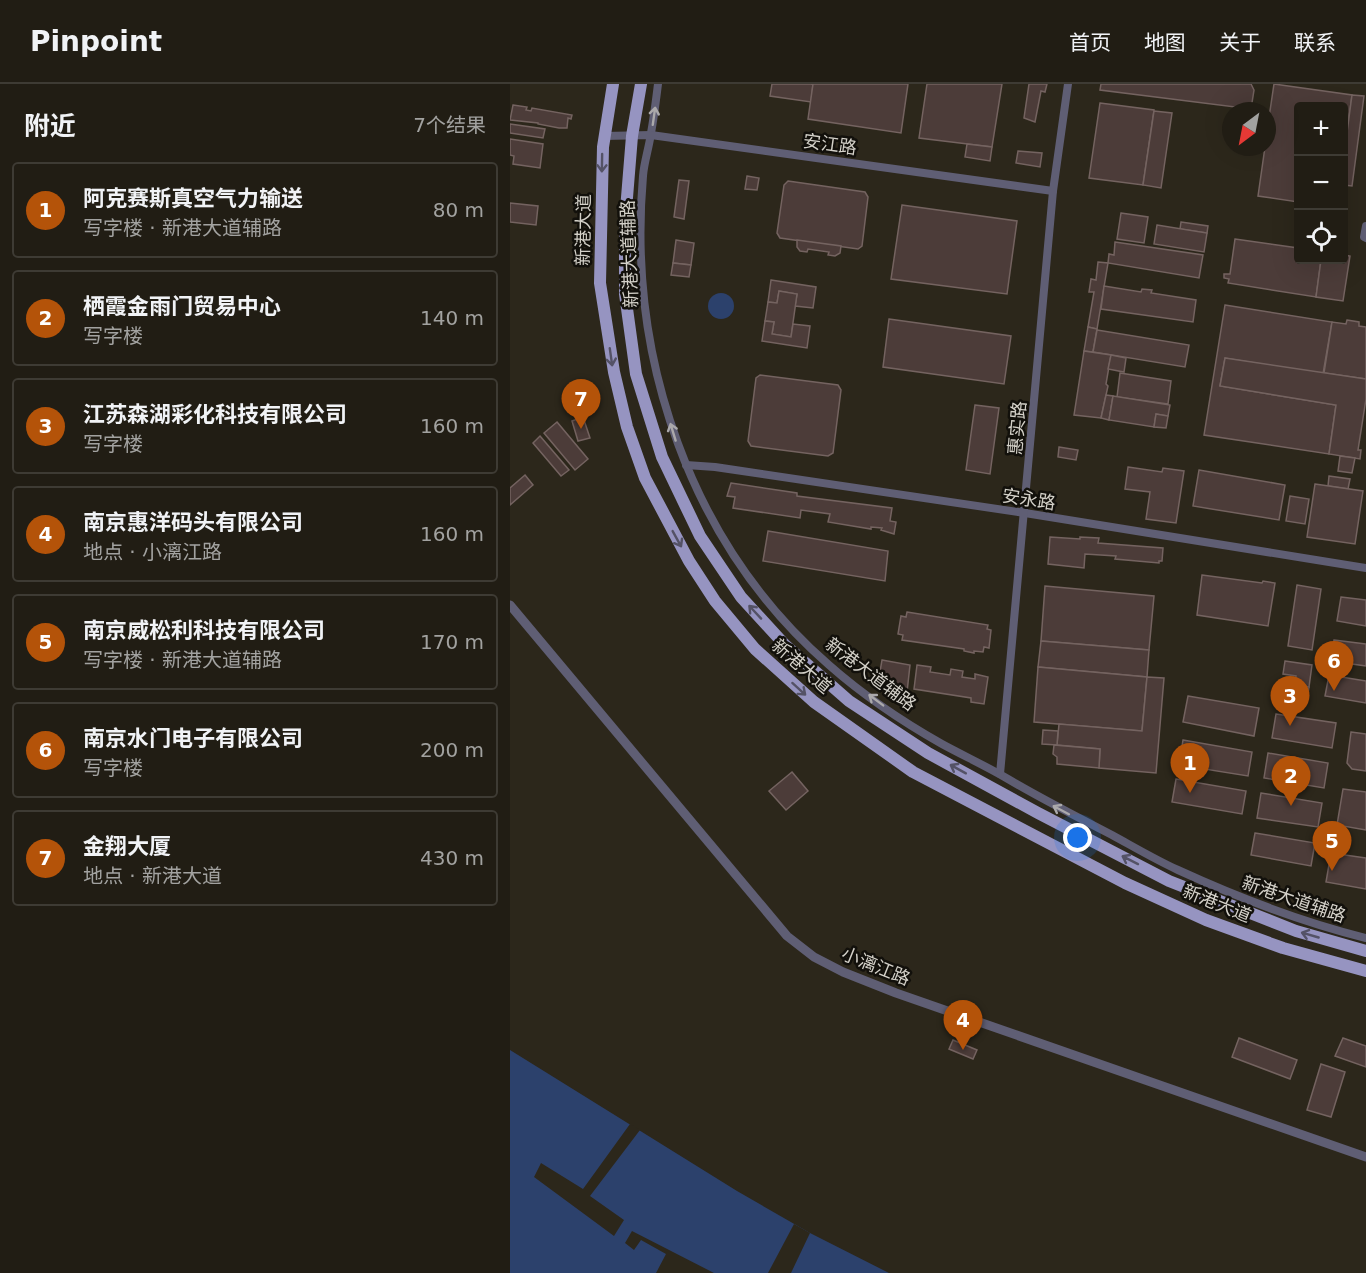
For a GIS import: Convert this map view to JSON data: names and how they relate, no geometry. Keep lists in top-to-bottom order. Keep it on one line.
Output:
{"streets":{"main road":["新港大道"],"street":["安江路","新港大道辅路","惠实路","安永路","小漓江路"]},"crossings":[["安江路","新港大道"],["安江路","新港大道辅路"],["安江路","惠实路"],["新港大道辅路","惠实路"],["新港大道辅路","安永路"],["惠实路","安永路"]],"one_way":["新港大道辅路"],"north":"bottom left","page":{"header":"Pinpoint","nav":["首页","地图","关于","联系"],"heading":["附近","7个结果"],"map_buttons":["+","−"],"list":[{"mark":"1","name":"阿克赛斯真空气力输送","note":"写字楼 · 新港大道辅路","value":"80 m"},{"mark":"2","name":"栖霞金雨门贸易中心","note":"写字楼","value":"140 m"},{"mark":"3","name":"江苏森湖彩化科技有限公司","note":"写字楼","value":"160 m"},{"mark":"4","name":"南京惠洋码头有限公司","note":"地点 · 小漓江路","value":"160 m"},{"mark":"5","name":"南京威松利科技有限公司","note":"写字楼 · 新港大道辅路","value":"170 m"},{"mark":"6","name":"南京水门电子有限公司","note":"写字楼","value":"200 m"},{"mark":"7","name":"金翔大厦","note":"地点 · 新港大道","value":"430 m"}],"pins":["7","6","3","1","2","5","4"]}}
